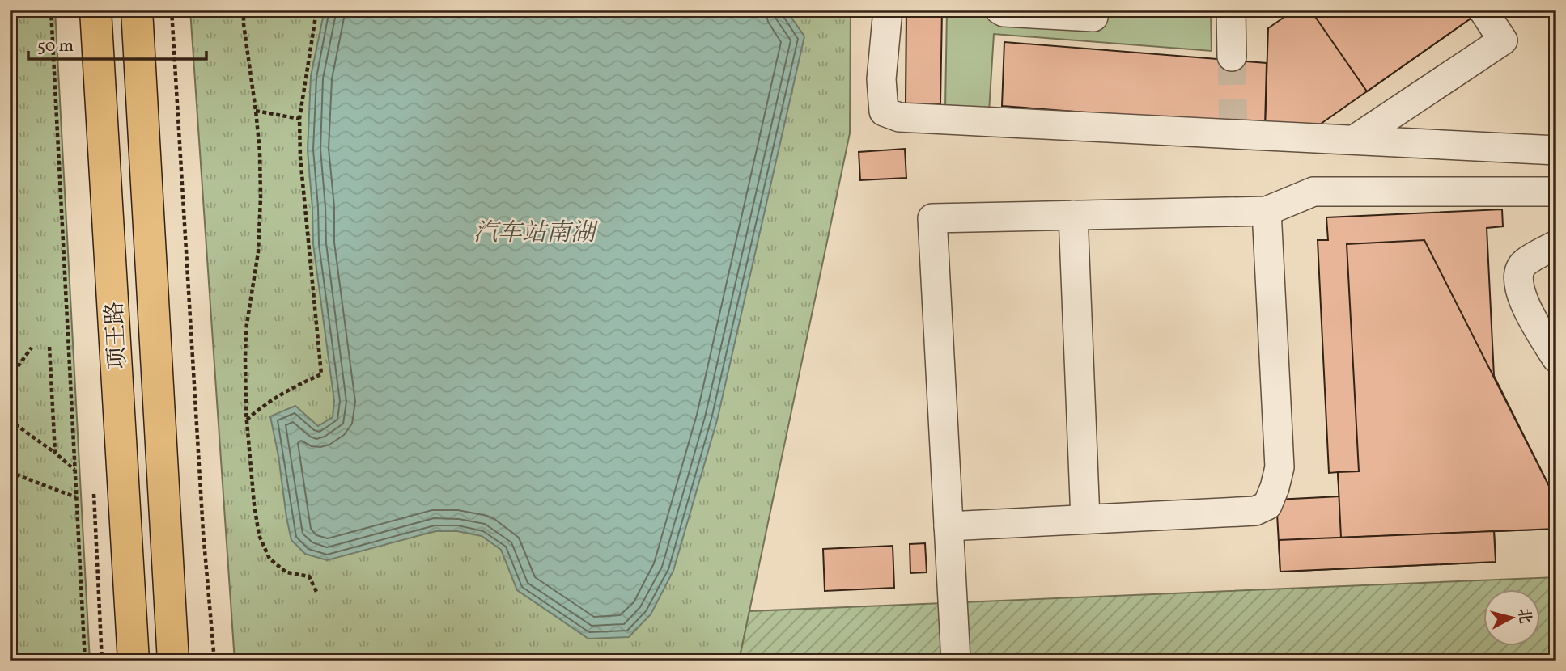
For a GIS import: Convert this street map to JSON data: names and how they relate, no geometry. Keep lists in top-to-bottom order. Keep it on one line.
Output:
{"streets":{"main road":["项王路"]},"water":["汽车站南湖"],"scale_bar":"50 m","north":"right"}
